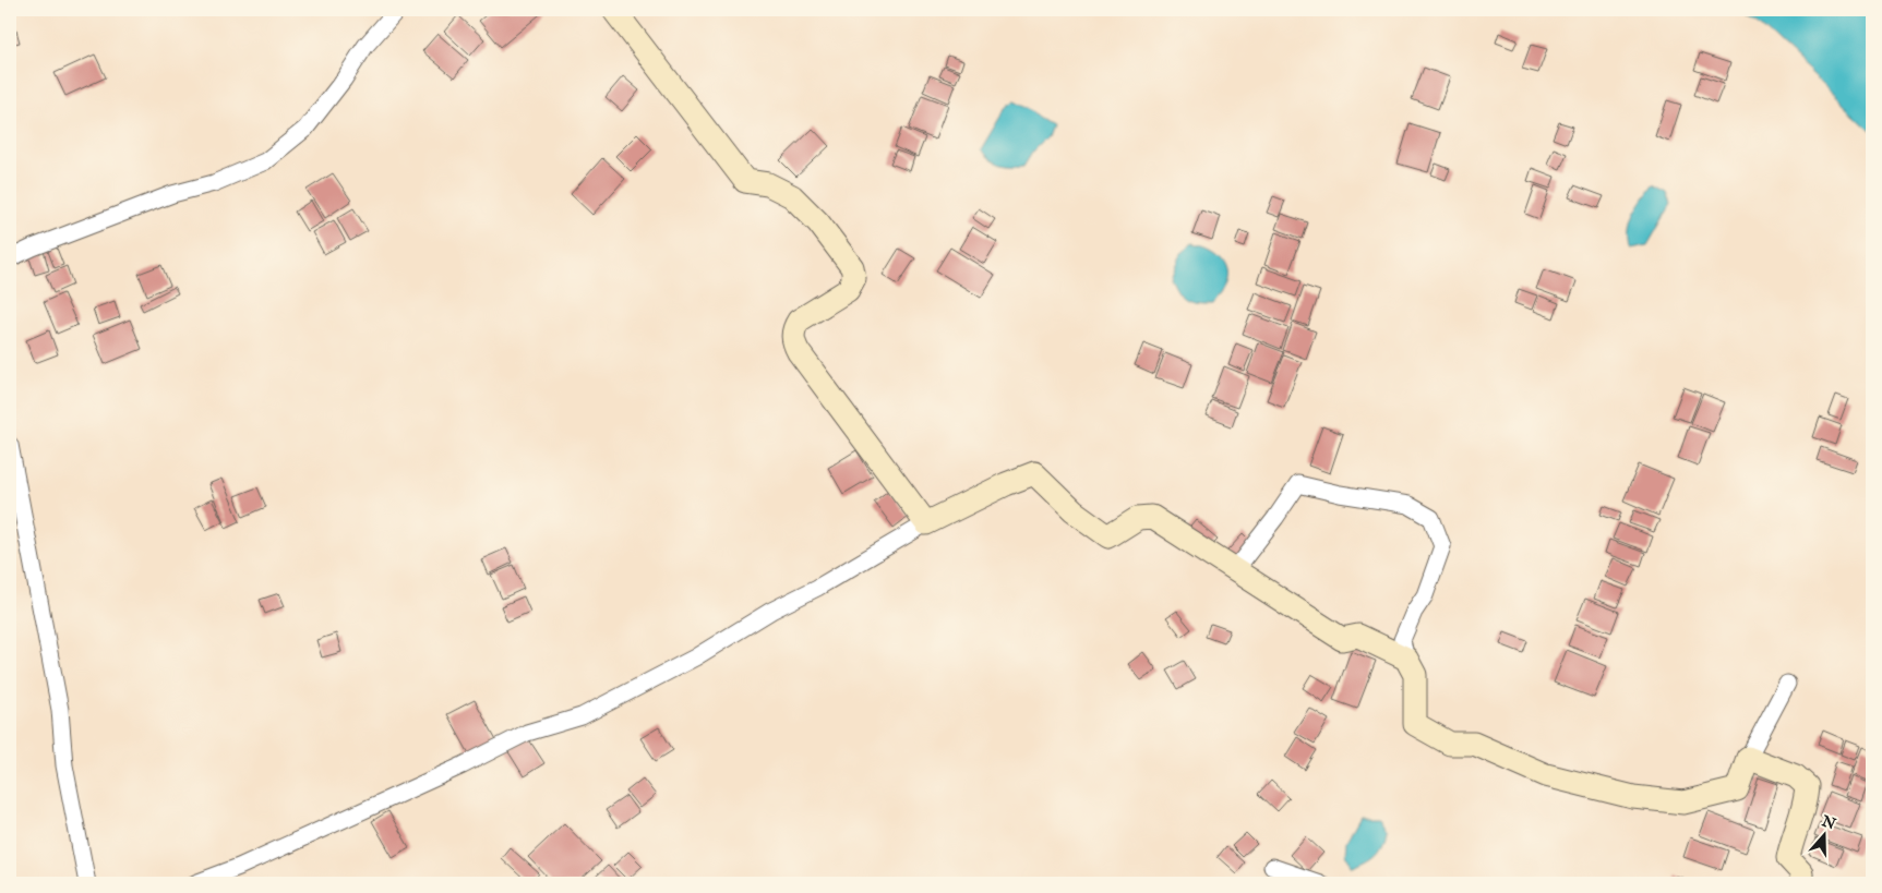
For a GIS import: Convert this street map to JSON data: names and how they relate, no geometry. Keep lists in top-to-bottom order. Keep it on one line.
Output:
{"north":"top"}
